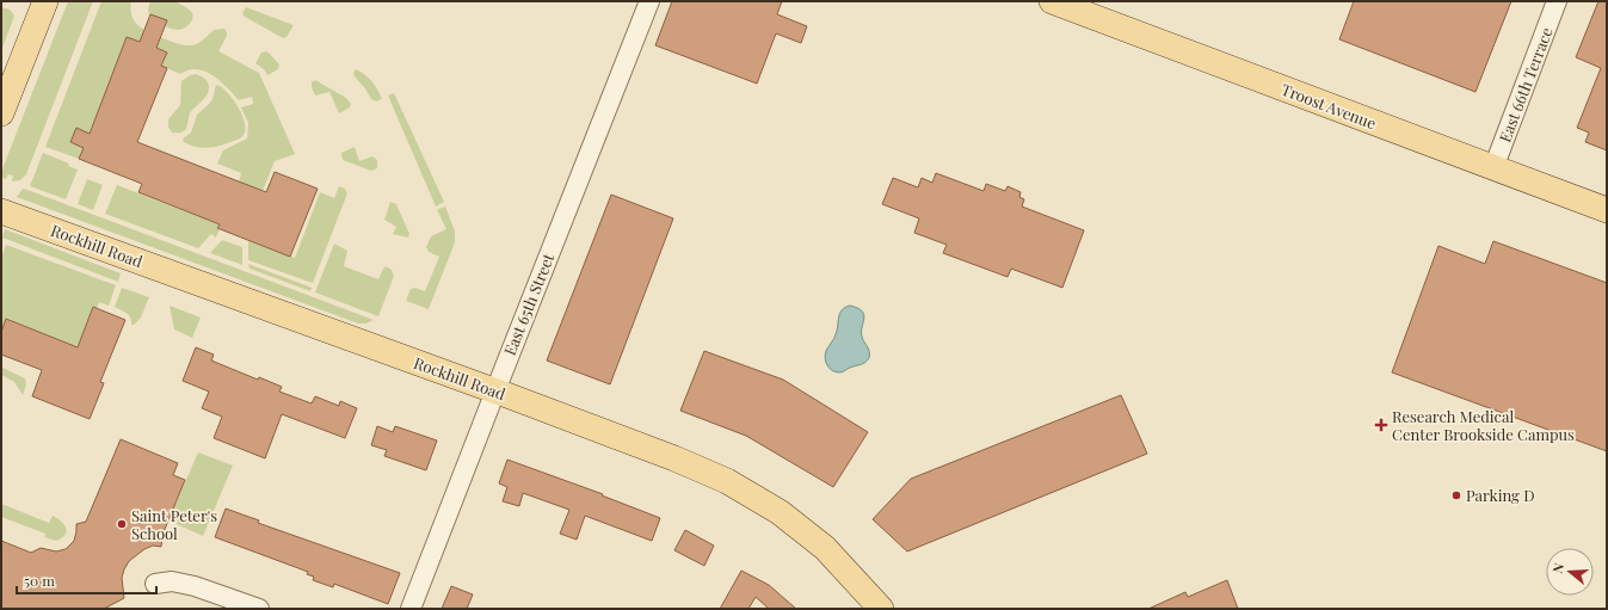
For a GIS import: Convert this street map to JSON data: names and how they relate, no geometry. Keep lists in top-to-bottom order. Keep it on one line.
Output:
{"streets":{"main road":["Troost Avenue","Rockhill Road"],"street":["East 66th Terrace","East 65th Street"]},"crossings":[["East 66th Terrace","Troost Avenue"],["Rockhill Road","East 65th Street"]],"places":{"health":["Research Medical Center Brookside Campus"],"other":["Parking D","Saint Peter's School"]},"scale_bar":"50 m","north":"left"}
